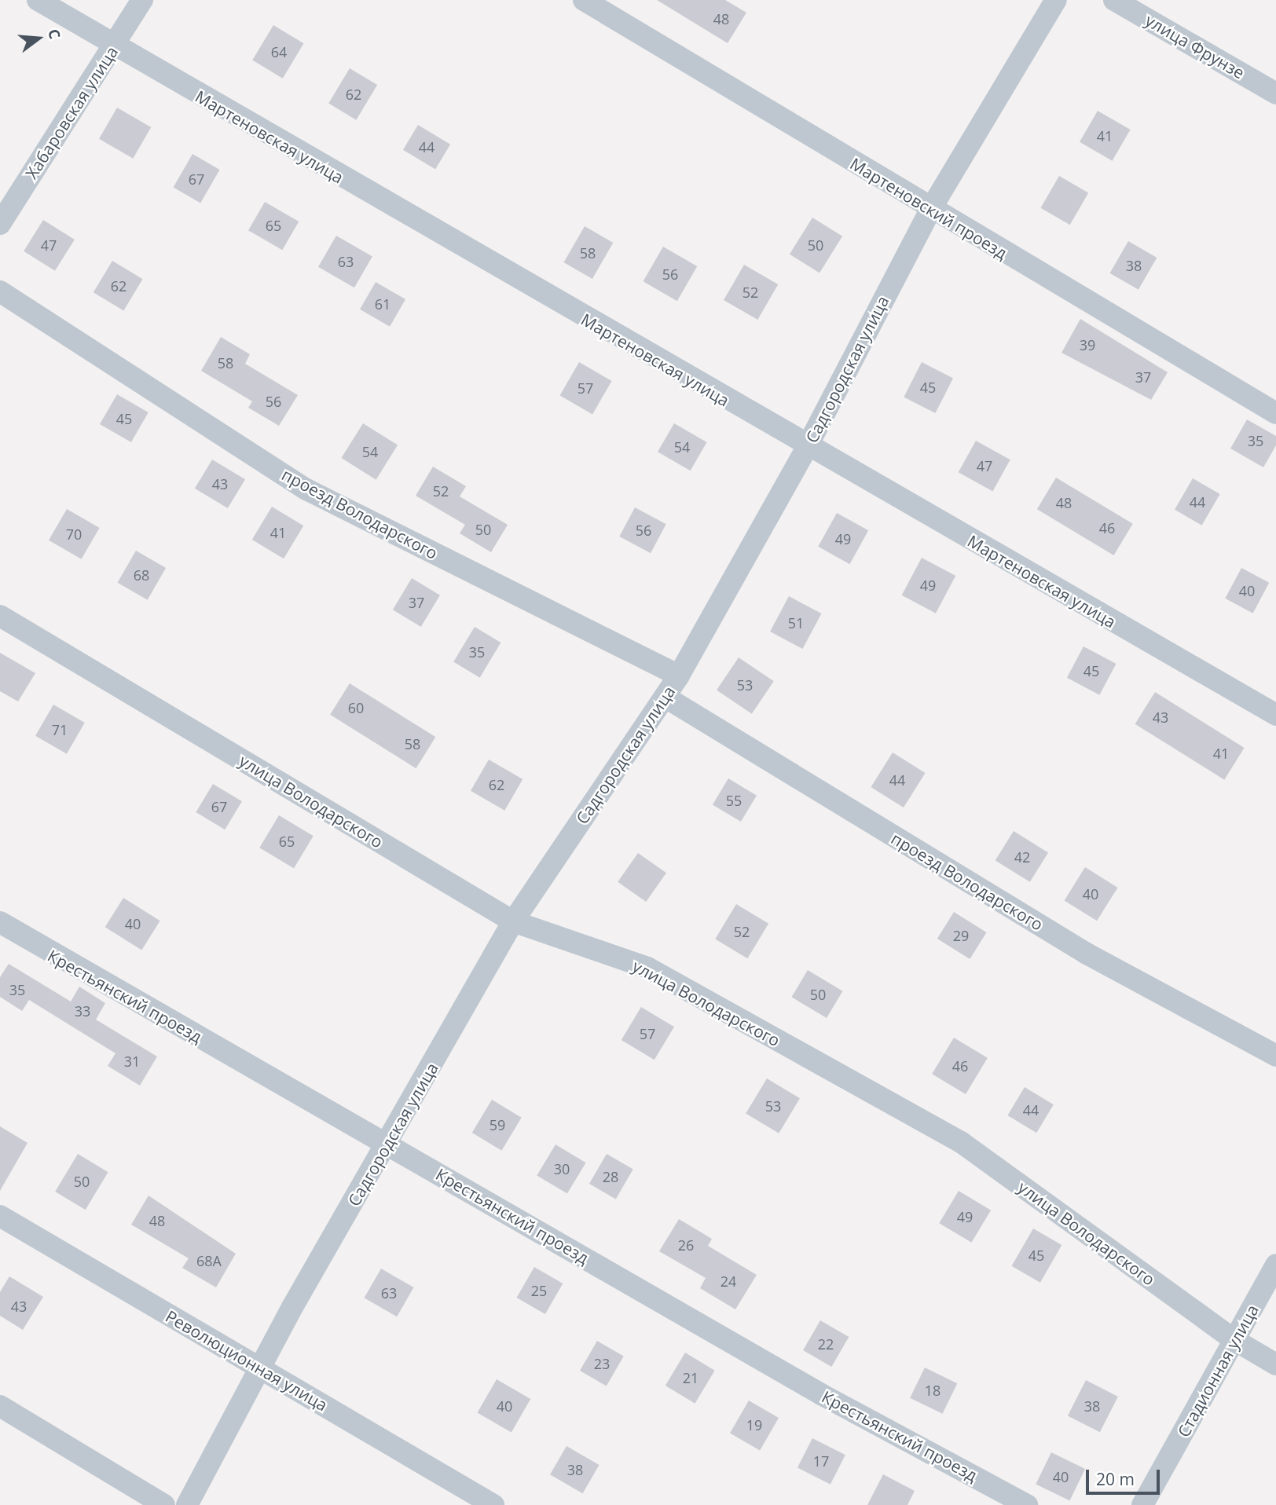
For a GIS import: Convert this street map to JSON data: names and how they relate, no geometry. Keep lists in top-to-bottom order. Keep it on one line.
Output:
{"streets":{"street":["улица Фрунзе","Хабаровская улица","Мартеновская улица","Мартеновский проезд","Садгородская улица","проезд Володарского","улица Володарского","Крестьянский проезд","Революционная улица","Стадионная улица"]},"crossings":[["Хабаровская улица","Мартеновская улица"],["Мартеновская улица","Садгородская улица"],["Мартеновский проезд","Садгородская улица"],["Садгородская улица","проезд Володарского"],["Садгородская улица","улица Володарского"],["Садгородская улица","Крестьянский проезд"],["Садгородская улица","Революционная улица"],["улица Володарского","Стадионная улица"]],"house_numbers":["48","64","62","41","44","67","65","47","50","58","63","38","56","62","52","61","39","58","37","45","57","56","45","35","54","54","47","43","52","44","48","46","50","56","41","70","49","68","49","40","37","51","35","45","53","60","43","71","58","41","44","62","55","67","65","42","40","40","52","29","35","50","33","57","31","46","53","44","59","30","28","50","49","48","26","45","68А","24","25","63","43","22","23","21","18","40","38","19","17","38","40"],"scale_bar":"20 m","north":"right"}
